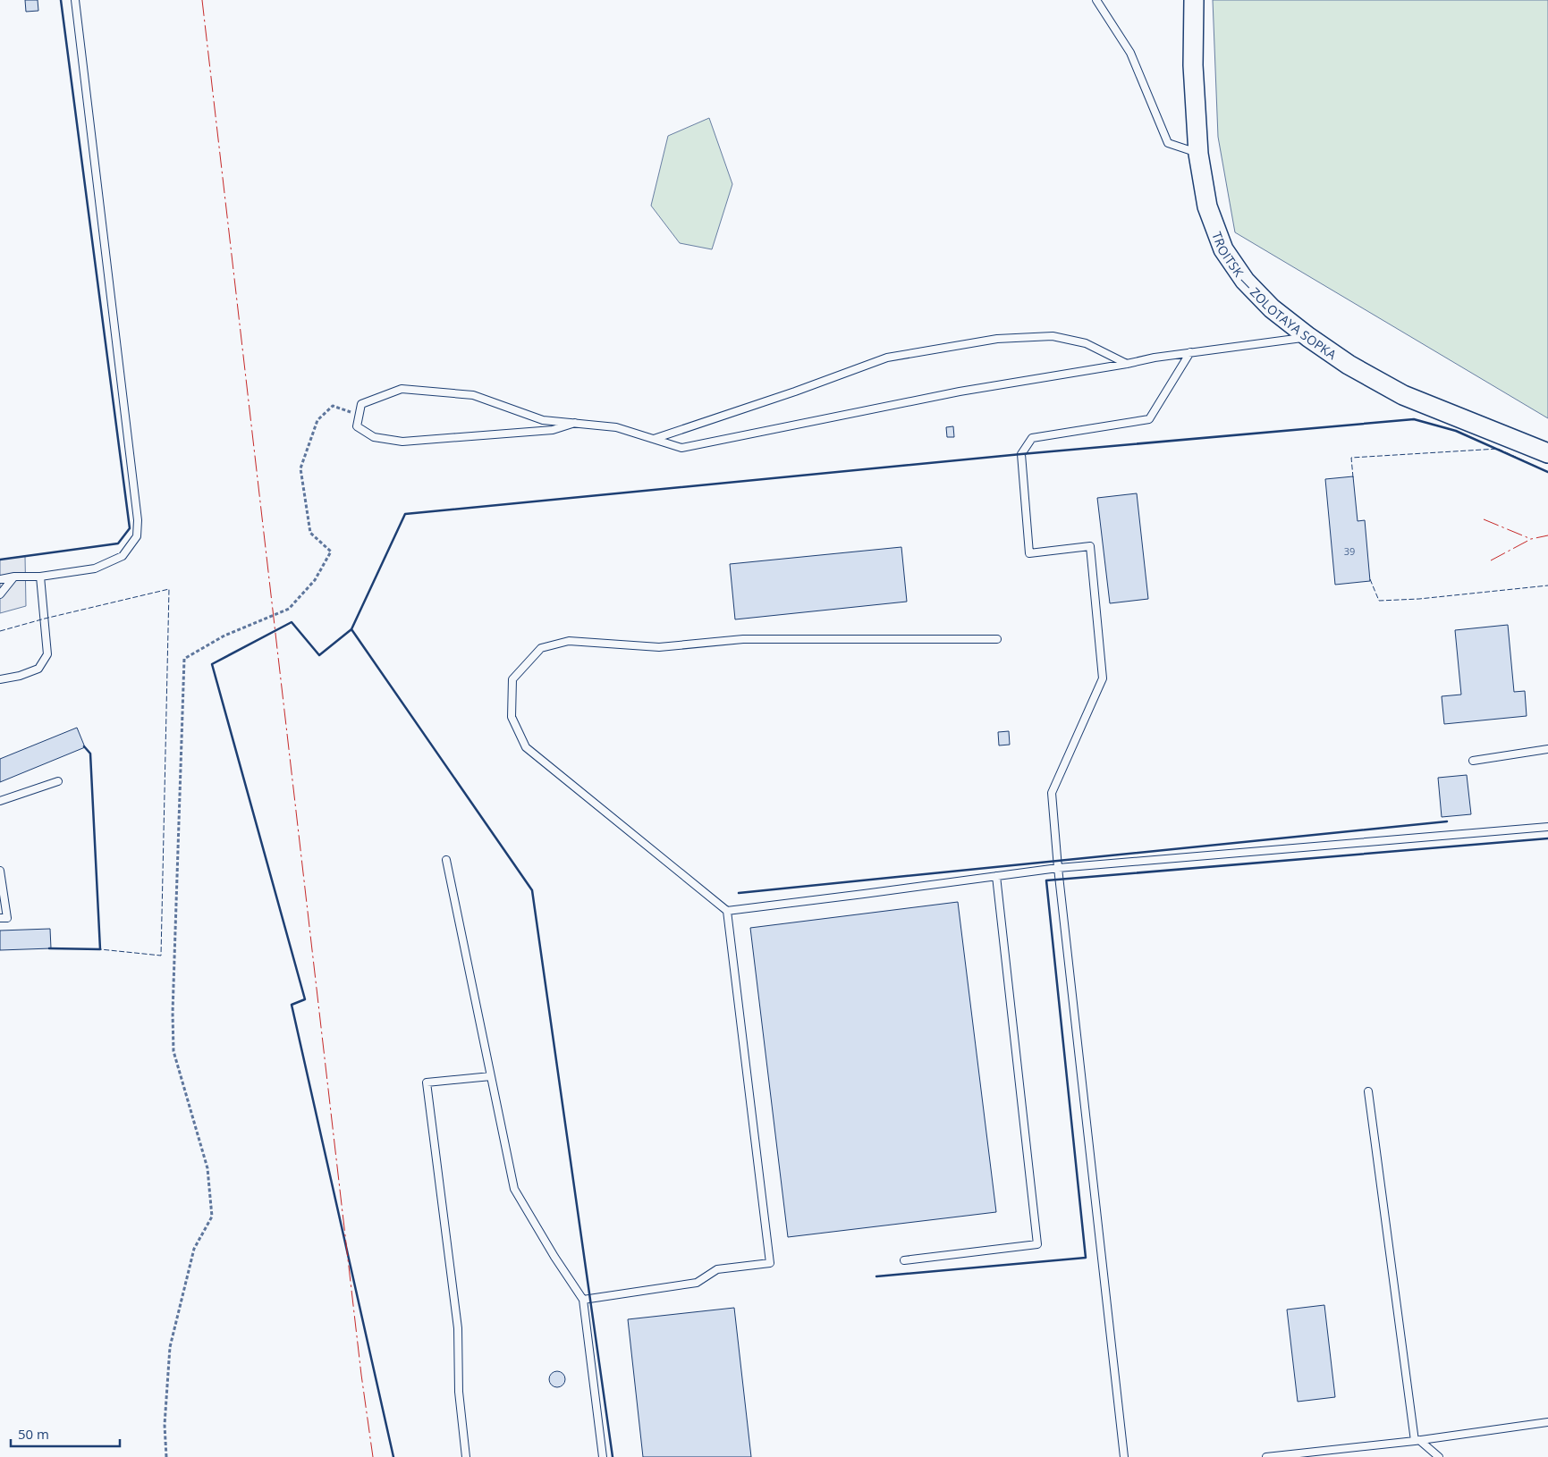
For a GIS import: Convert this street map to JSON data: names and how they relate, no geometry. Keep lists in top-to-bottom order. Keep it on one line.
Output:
{"streets":{"street":["TROITSK — ZOLOTAYA SOPKA"]},"house_numbers":["39"],"scale_bar":"50 m"}
